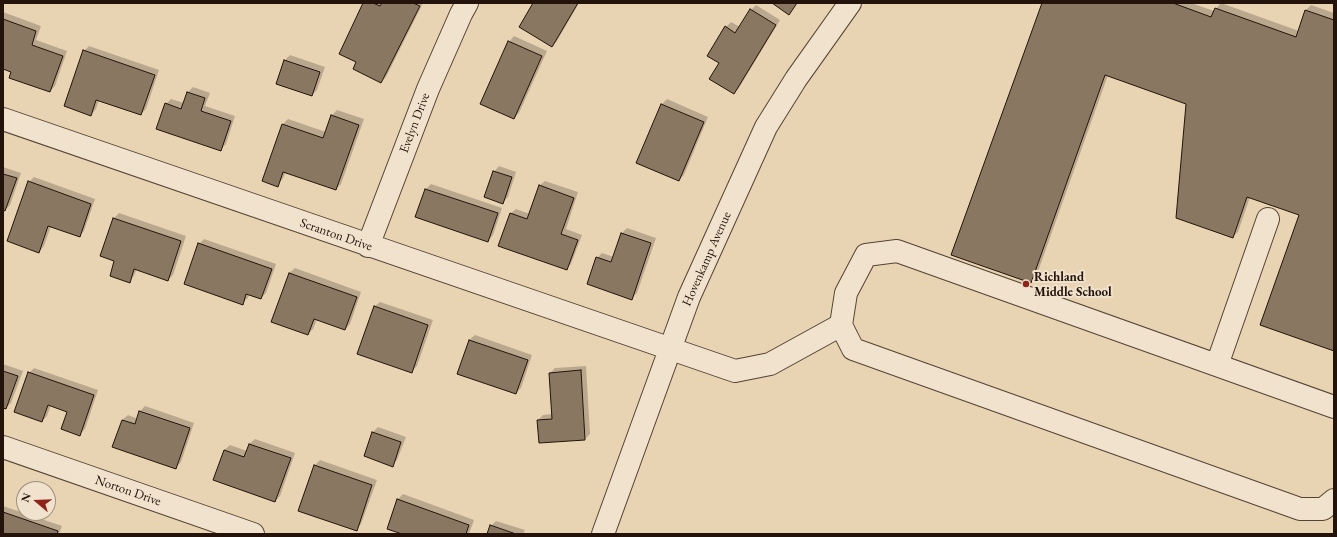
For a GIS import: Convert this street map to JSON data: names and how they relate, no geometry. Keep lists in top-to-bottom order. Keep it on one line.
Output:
{"streets":{"street":["Evelyn Drive","Scranton Drive","Hovenkamp Avenue","Norton Drive"]},"crossings":[["Evelyn Drive","Scranton Drive"],["Scranton Drive","Hovenkamp Avenue"]],"places":["Richland Middle School"],"north":"left"}
